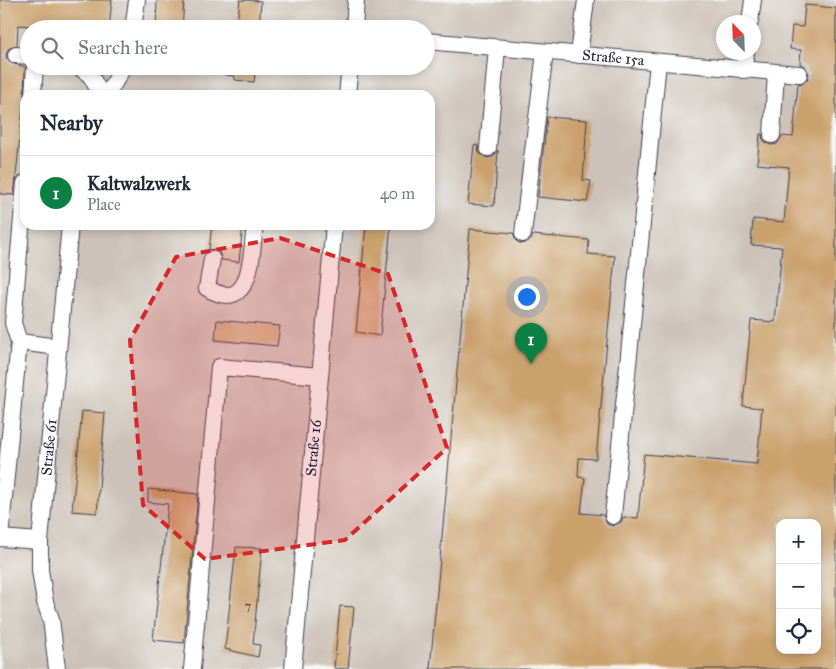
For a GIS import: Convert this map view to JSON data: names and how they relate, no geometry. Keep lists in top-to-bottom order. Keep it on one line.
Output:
{"streets":{"street":["Straße 15a","Straße 16","Straße 61"]},"house_numbers":["7"],"north":"top left","page":{"search":"Search here","heading":"Nearby","list":[{"mark":"1","name":"Kaltwalzwerk","note":"Place","value":"40 m"}],"pins":"1","map_buttons":["+","−"]}}
